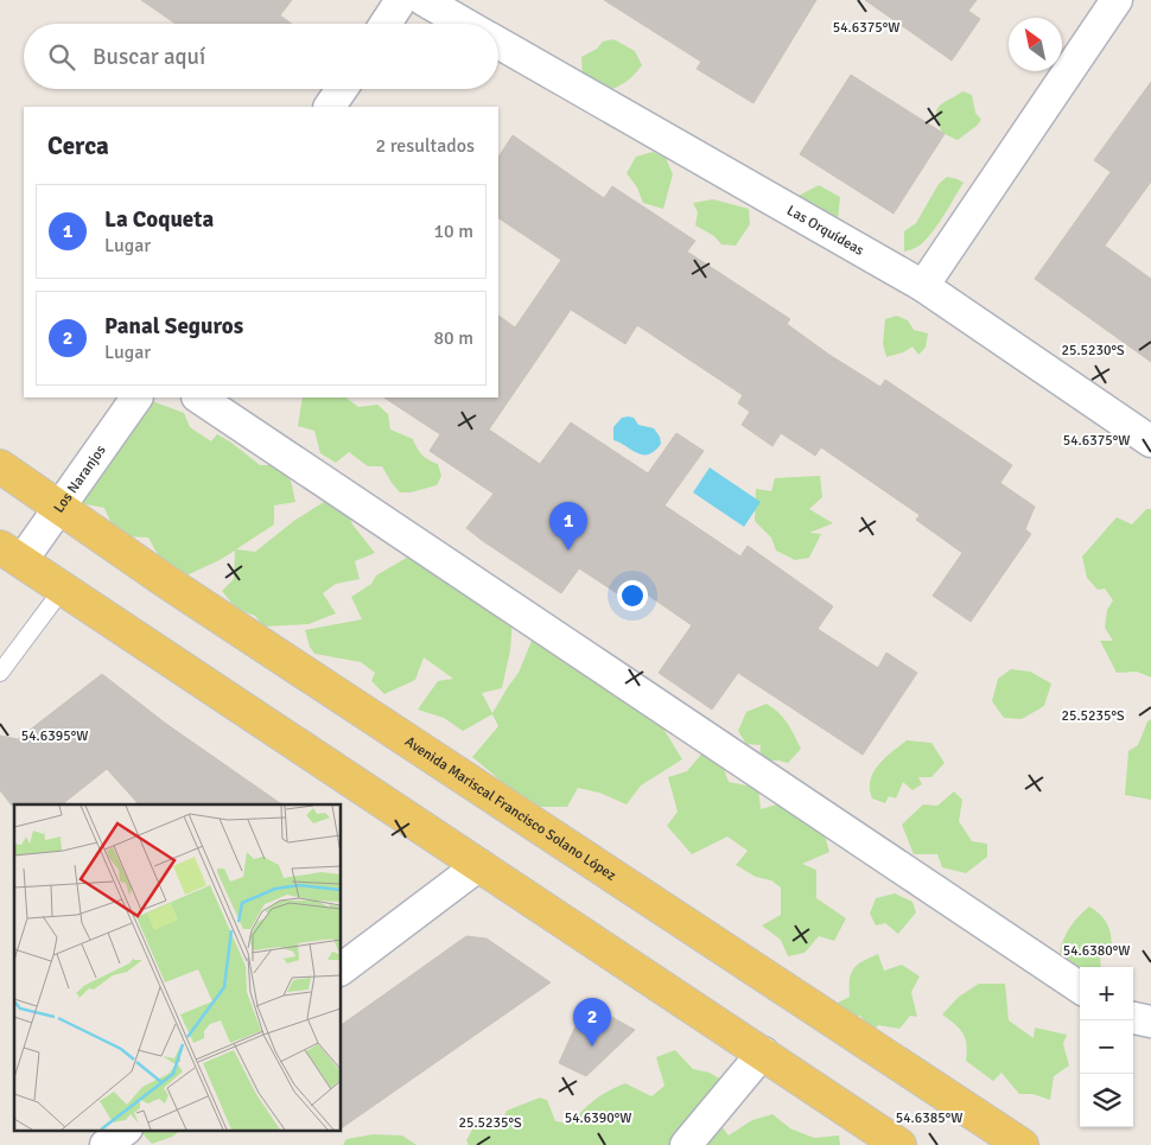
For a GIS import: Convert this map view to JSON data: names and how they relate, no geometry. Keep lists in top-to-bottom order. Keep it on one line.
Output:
{"streets":{"main road":["Avenida Mariscal Francisco Solano López"],"street":["Las Orquídeas","Los Naranjos"]},"crossings":[["Los Naranjos","Avenida Mariscal Francisco Solano López"]],"north":"top left","page":{"search":"Buscar aquí","heading":["Cerca","2 resultados"],"list":[{"mark":"1","name":"La Coqueta","note":"Lugar","value":"10 m"},{"mark":"2","name":"Panal Seguros","note":"Lugar","value":"80 m"}],"pins":["1","2"],"map_buttons":["+","−"]},"coordinates":["54.6375°W","25.5230°S","25.5235°S","54.6395°W","54.6380°W","54.6390°W","54.6385°W"]}
